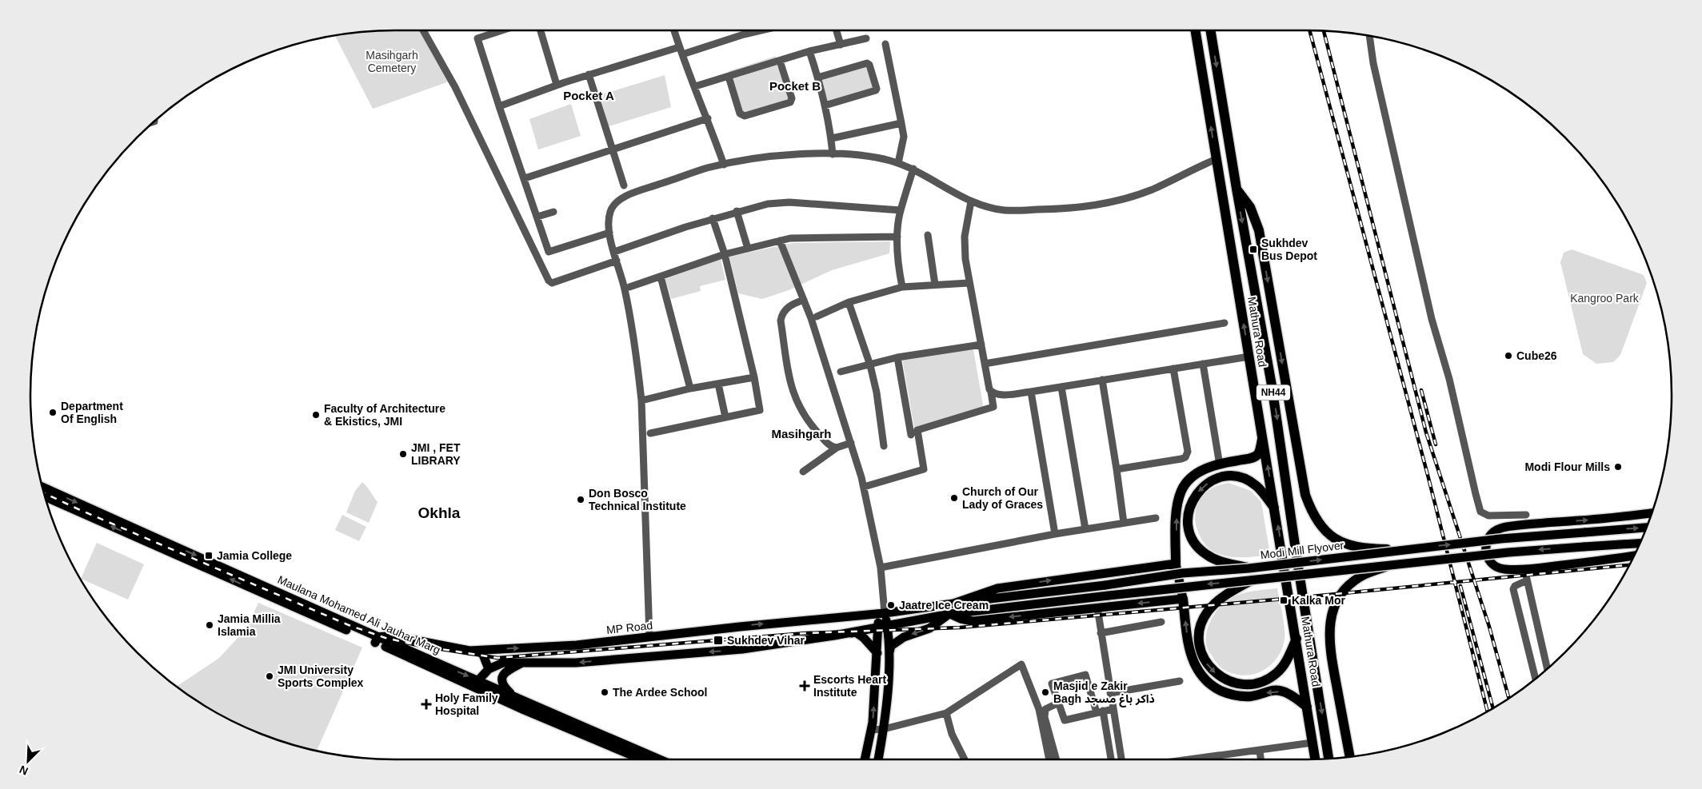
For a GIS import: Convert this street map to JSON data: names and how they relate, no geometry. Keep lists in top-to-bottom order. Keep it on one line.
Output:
{"streets":{"highway":["Mathura Road","NH44"],"main road":["Modi Mill Flyover","Maulana Mohamed Ali Jauhar Marg","MP Road"]},"crossings":[["Modi Mill Flyover","MP Road"],["Maulana Mohamed Ali Jauhar Marg","MP Road"]],"districts":["Pocket B","Pocket A","Masihgarh","Okhla"],"parks":["Masihgarh Cemetery","Kangroo Park"],"places":{"transit":["Sukhdev Bus Depot","Jamia College","Kalka Mor","Sukhdev Vihar"],"other":["Cube26","Department Of English","Faculty of Architecture & Ekistics, JMI","JMI , FET LIBRARY","Modi Flour Mills","Church of Our Lady of Graces","Don Bosco Technical Institute","Jaatre Ice Cream","Jamia Millia Islamia","JMI University Sports Complex","The Ardee School","Masjid e Zakir Bagh ذاکر باغ مسجد"],"health":["Escorts Heart Institute","Holy Family Hospital"]},"north":"bottom left"}
